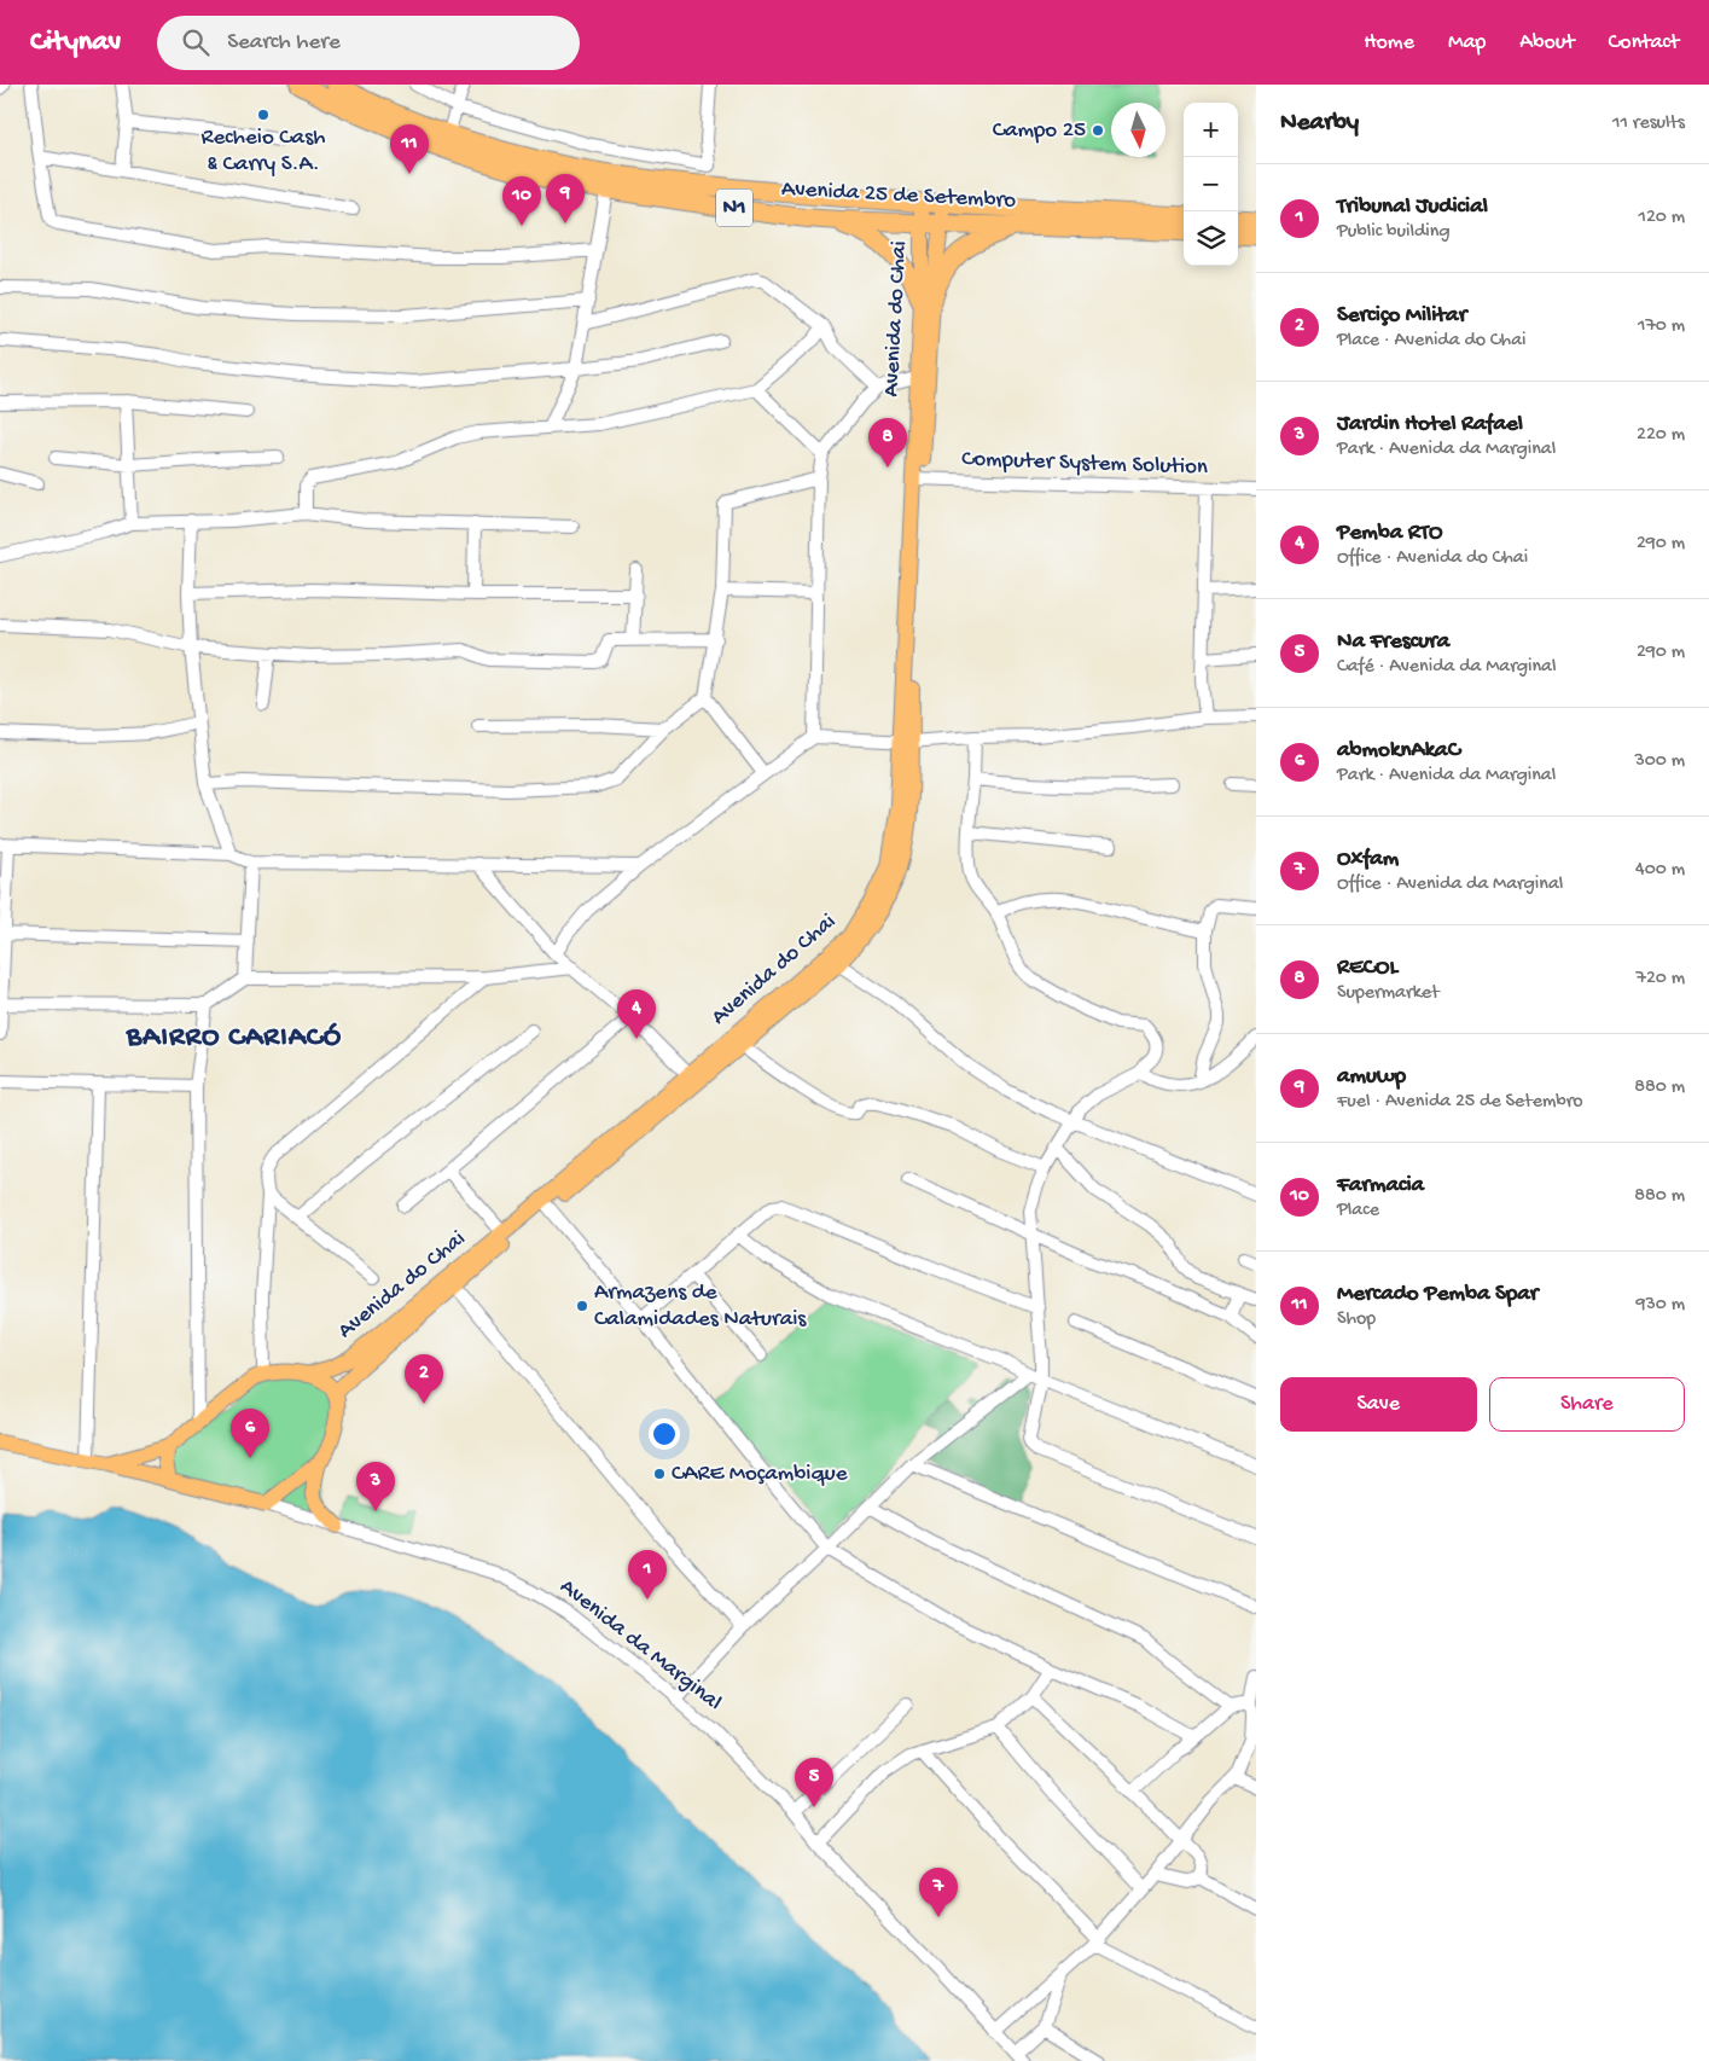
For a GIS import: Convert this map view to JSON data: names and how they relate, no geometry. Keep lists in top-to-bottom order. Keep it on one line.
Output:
{"streets":{"highway":["Avenida 25 de Setembro","N1"],"main road":["Avenida do Chai","Avenida da Marginal"],"street":["Computer System Solution"]},"crossings":[["Avenida 25 de Setembro","Avenida do Chai"],["Avenida do Chai","Computer System Solution"]],"districts":["BAIRRO CARIACÓ"],"places":["Recheio Cash & Carry S.A.","Campo 25","Armazens de Calamidades Naturais","CARE Moçambique"],"north":"bottom","page":{"header":"Citynav","search":"Search here","nav":["Home","Map","About","Contact"],"heading":["Nearby","11 results"],"map_buttons":["+","−"],"pins":["11","9","10","8","4","2","6","3","1","5","7"],"list":[{"mark":"1","name":"Tribunal Judicial","note":"Public building","value":"120 m"},{"mark":"2","name":"Serciço Militar","note":"Place · Avenida do Chai","value":"170 m"},{"mark":"3","name":"Jardin Hotel Rafael","note":"Park · Avenida da Marginal","value":"220 m"},{"mark":"4","name":"Pemba RTO","note":"Office · Avenida do Chai","value":"290 m"},{"mark":"5","name":"Na Frescura","note":"Café · Avenida da Marginal","value":"290 m"},{"mark":"6","name":"abmoknAkaC","note":"Park · Avenida da Marginal","value":"300 m"},{"mark":"7","name":"Oxfam","note":"Office · Avenida da Marginal","value":"400 m"},{"mark":"8","name":"RECOL","note":"Supermarket","value":"720 m"},{"mark":"9","name":"amuwp","note":"Fuel · Avenida 25 de Setembro","value":"880 m"},{"mark":"10","name":"Farmacia","note":"Place","value":"880 m"},{"mark":"11","name":"Mercado Pemba Spar","note":"Shop","value":"930 m"}],"buttons":["Save","Share"]}}
